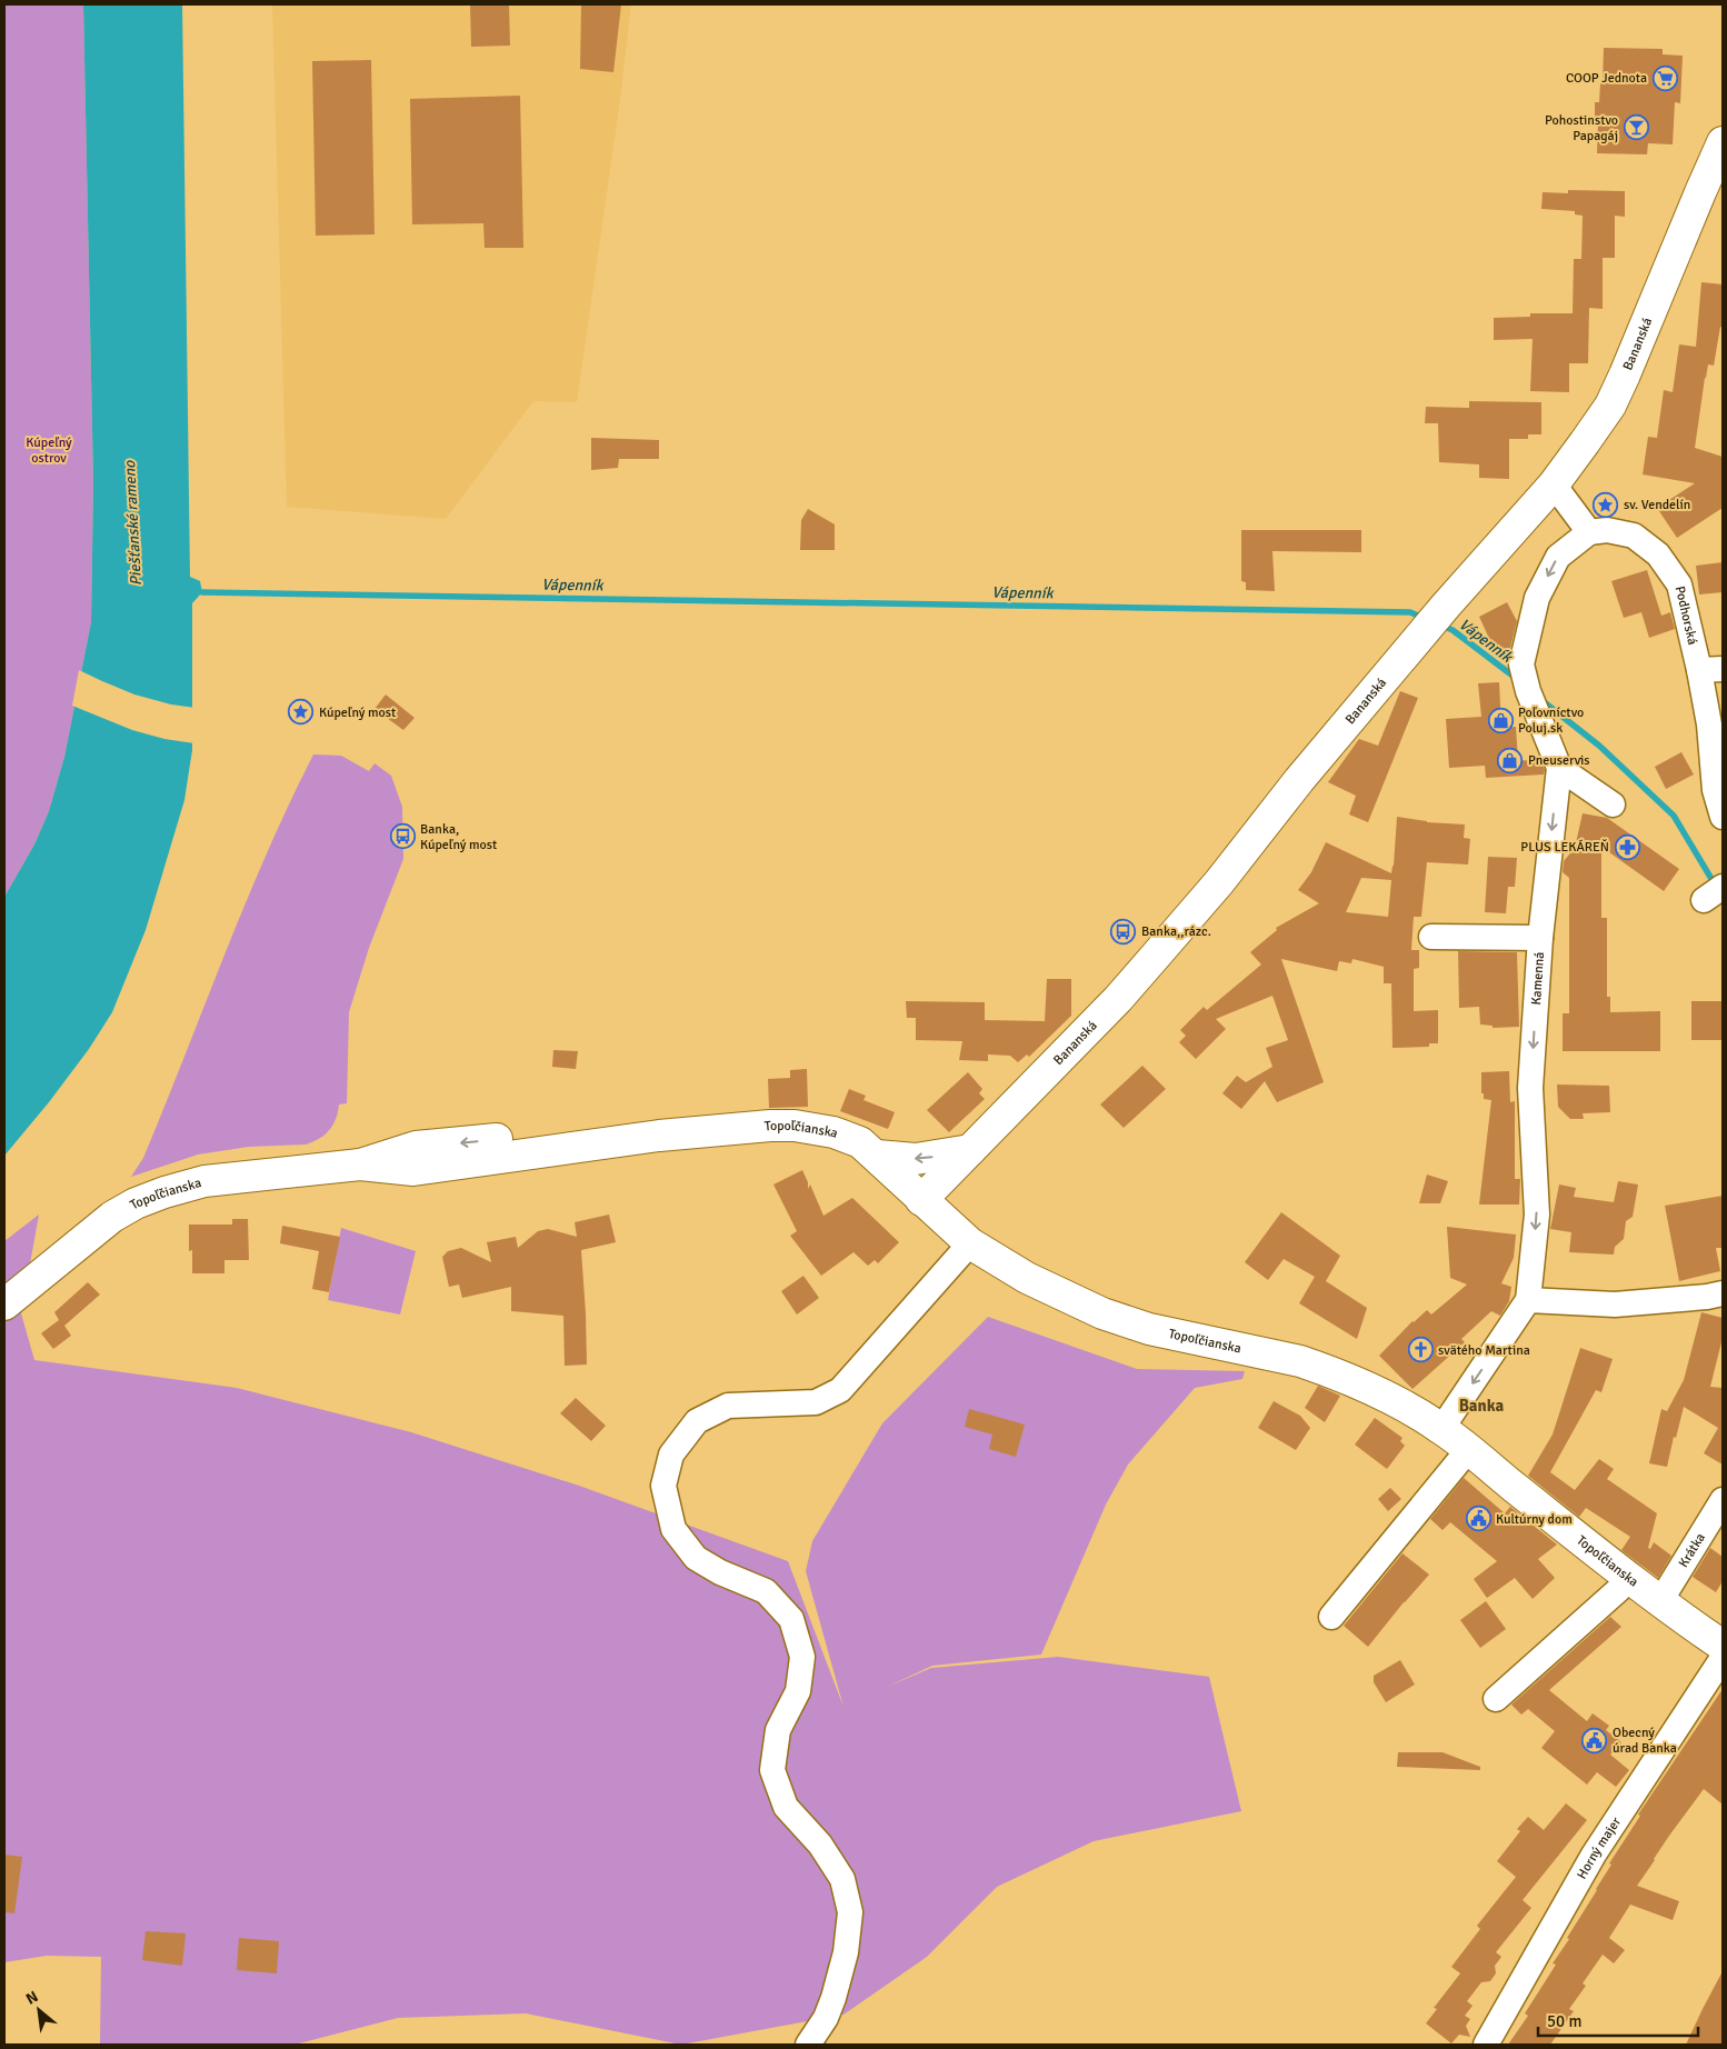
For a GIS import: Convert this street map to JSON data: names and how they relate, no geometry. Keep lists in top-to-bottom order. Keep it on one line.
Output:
{"streets":{"main road":["Bananská","Topoľčianska"],"street":["Podhorská","Kamenná","Krátka","Horný majer"]},"crossings":[["Bananská","Topoľčianska"],["Podhorská","Kamenná"],["Kamenná","Topoľčianska"],["Topoľčianska","Krátka"]],"one_way":["Kamenná"],"districts":["Banka"],"water":["Piešťanské rameno","Vápenník"],"parks":["Kúpeľný ostrov"],"places":{"supermarket":["COOP Jednota"],"bar":["Pohostinstvo Papagáj"],"place":["sv. Vendelín","Kúpeľný most"],"shop":["Poľovníctvo Poluj.sk","Pneuservis"],"bus stop":["Banka, Kúpeľný most","Banka,,rázc."],"pharmacy":["PLUS LEKÁREŇ"],"church":["svätého Martina"],"public building":["Kultúrny dom","Obecný úrad Banka"]},"scale_bar":"50 m","north":"top left"}
